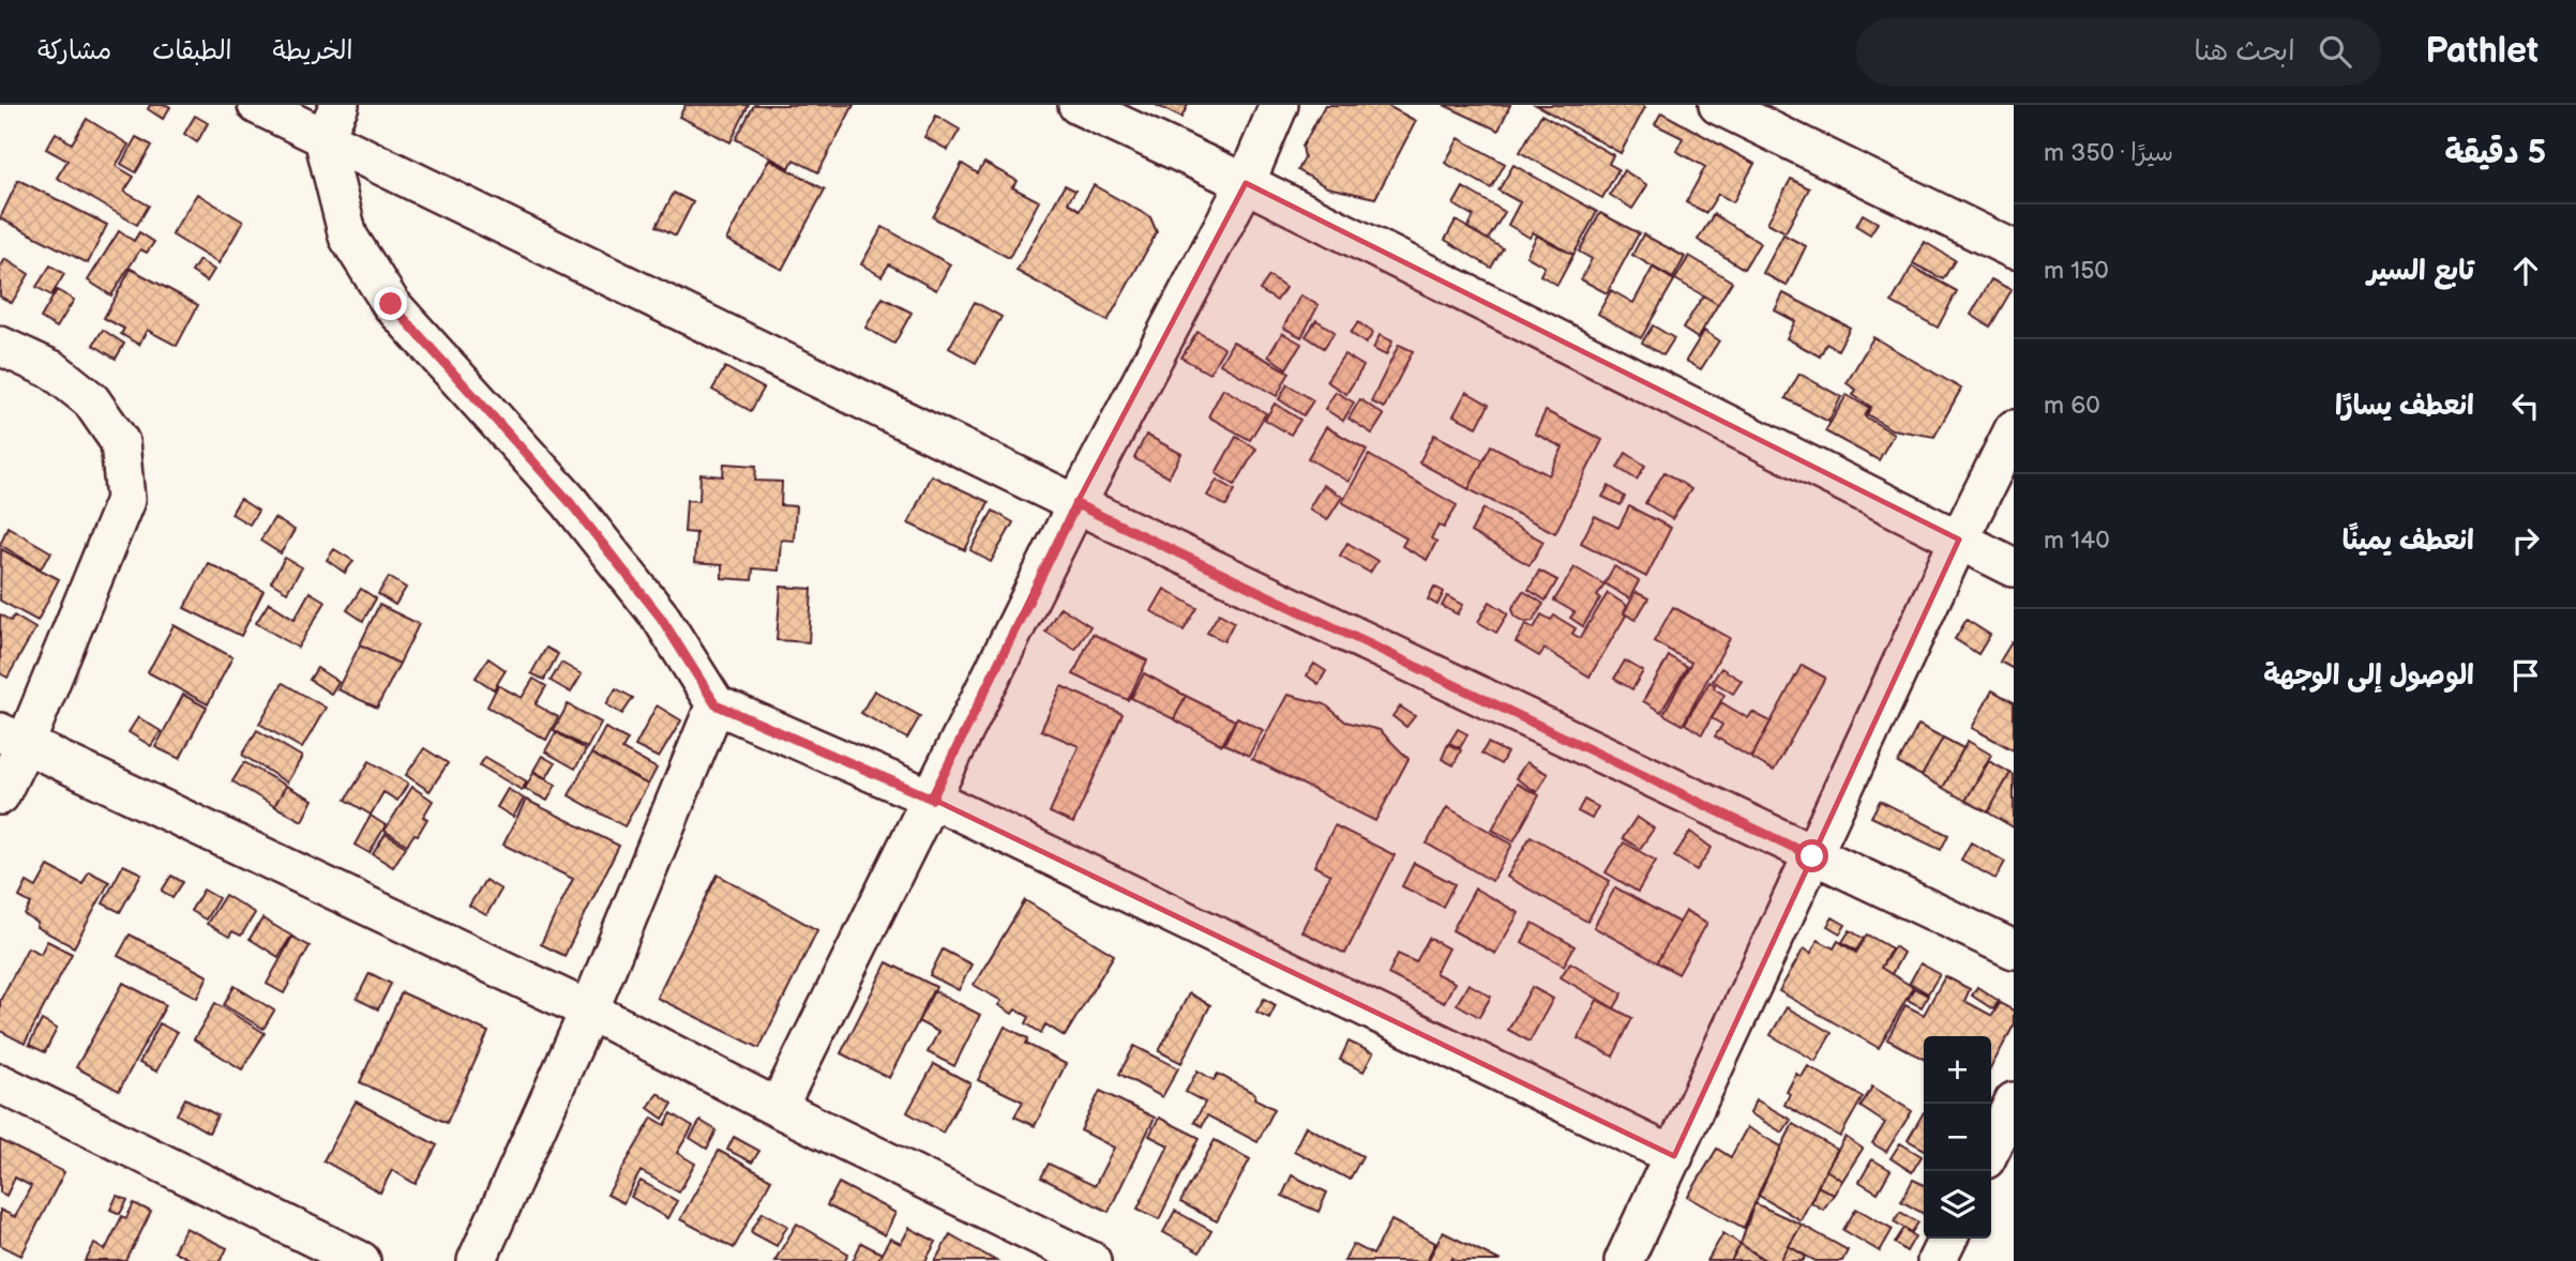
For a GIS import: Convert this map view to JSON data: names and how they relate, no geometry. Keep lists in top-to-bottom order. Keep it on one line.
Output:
{"page":{"header":"Pathlet","search":"ابحث هنا","nav":["الخريطة","الطبقات","مشاركة"],"heading":["5 دقيقة","سيرًا · 350 m"],"list":[["تابع السير","150 m"],["انعطف يسارًا","60 m"],["انعطف يمينًا","140 m"],"الوصول إلى الوجهة"],"map_buttons":["+","−"]}}
